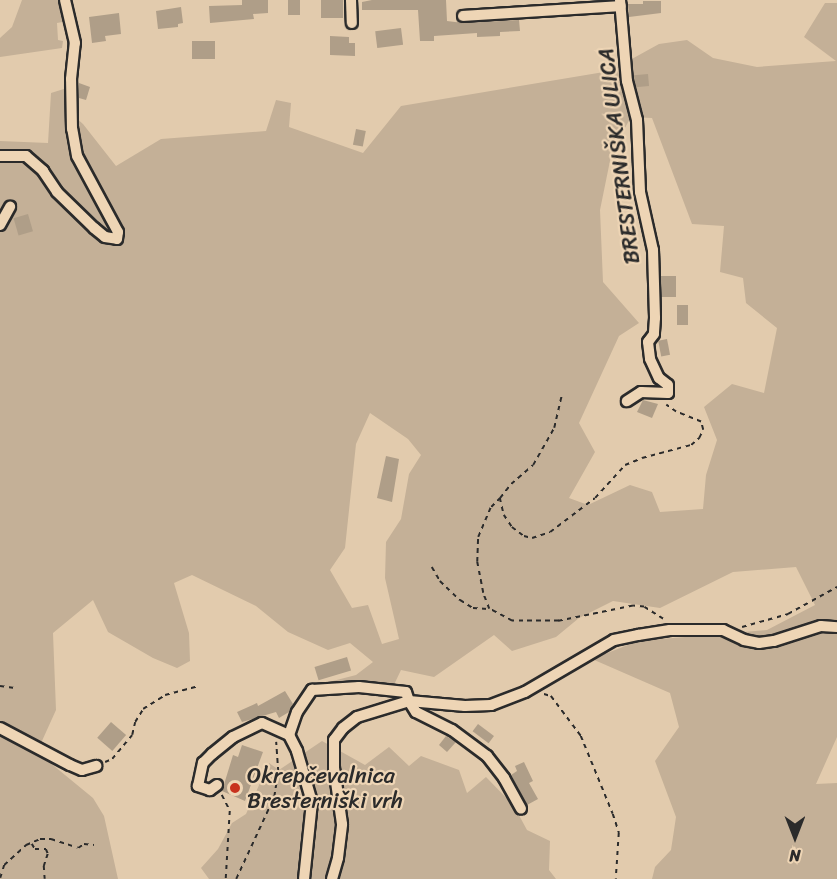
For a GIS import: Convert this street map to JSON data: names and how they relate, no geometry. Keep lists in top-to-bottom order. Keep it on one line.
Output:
{"streets":{"street":["BRESTERNIŠKA ULICA"]},"places":["Okrepčevalnica Bresterniški vrh"],"north":"bottom"}
